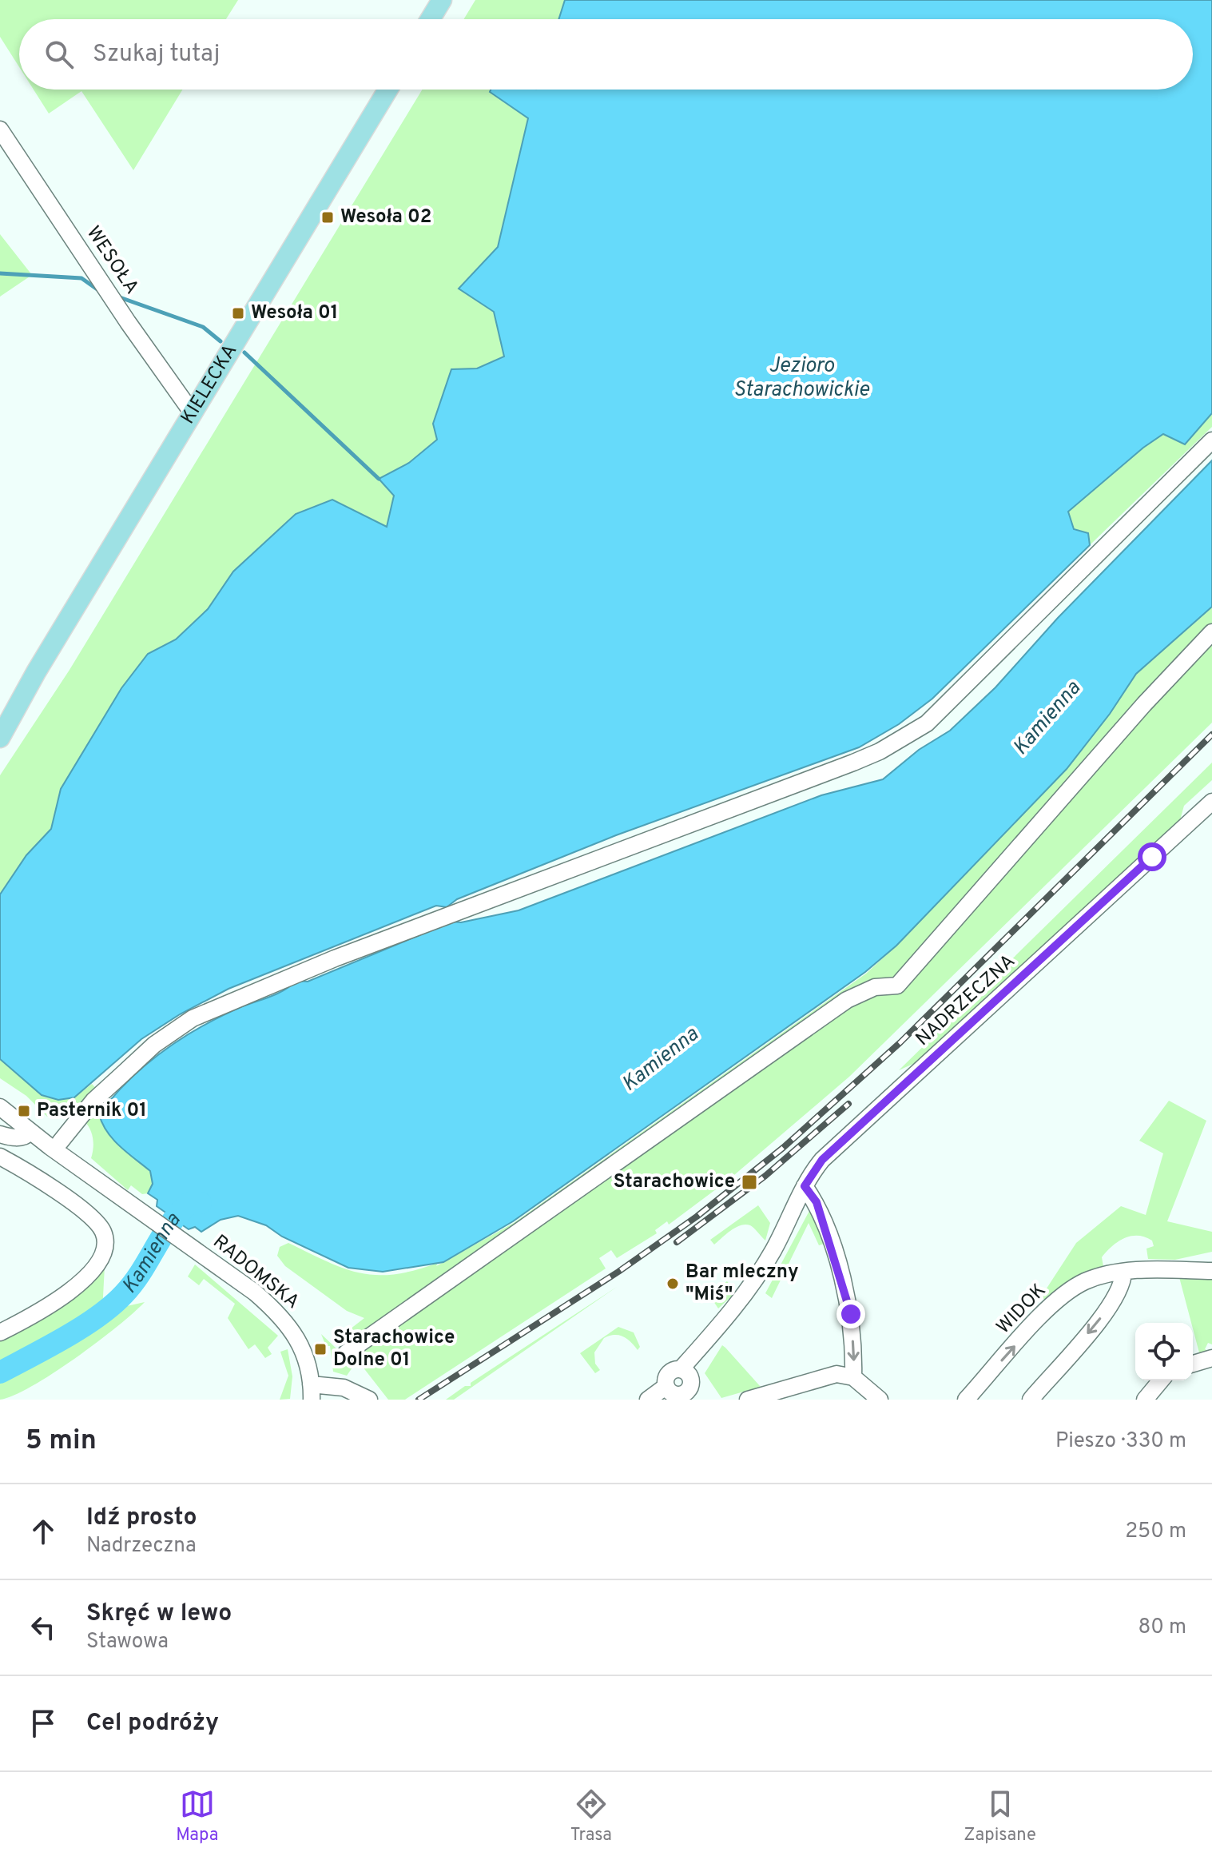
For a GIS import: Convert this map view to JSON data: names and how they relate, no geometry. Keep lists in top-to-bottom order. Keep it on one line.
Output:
{"streets":{"main road":["KIELECKA"],"street":["WESOŁA","NADRZECZNA","RADOMSKA","WIDOK"]},"crossings":[["WESOŁA","KIELECKA"]],"water":["Jezioro Starachowickie","Kamienna"],"places":{"transit":["Wesoła 02","Wesoła 01","Pasternik 01","Starachowice","Starachowice Dolne 01"],"other":["Bar mleczny \"Miś\""]},"page":{"search":"Szukaj tutaj","heading":["5 min","Pieszo · 330 m"],"list":[["Idź prosto","Nadrzeczna","250 m"],["Skręć w lewo","Stawowa","80 m"],"Cel podróży"],"nav":["Mapa","Trasa","Zapisane"]}}
